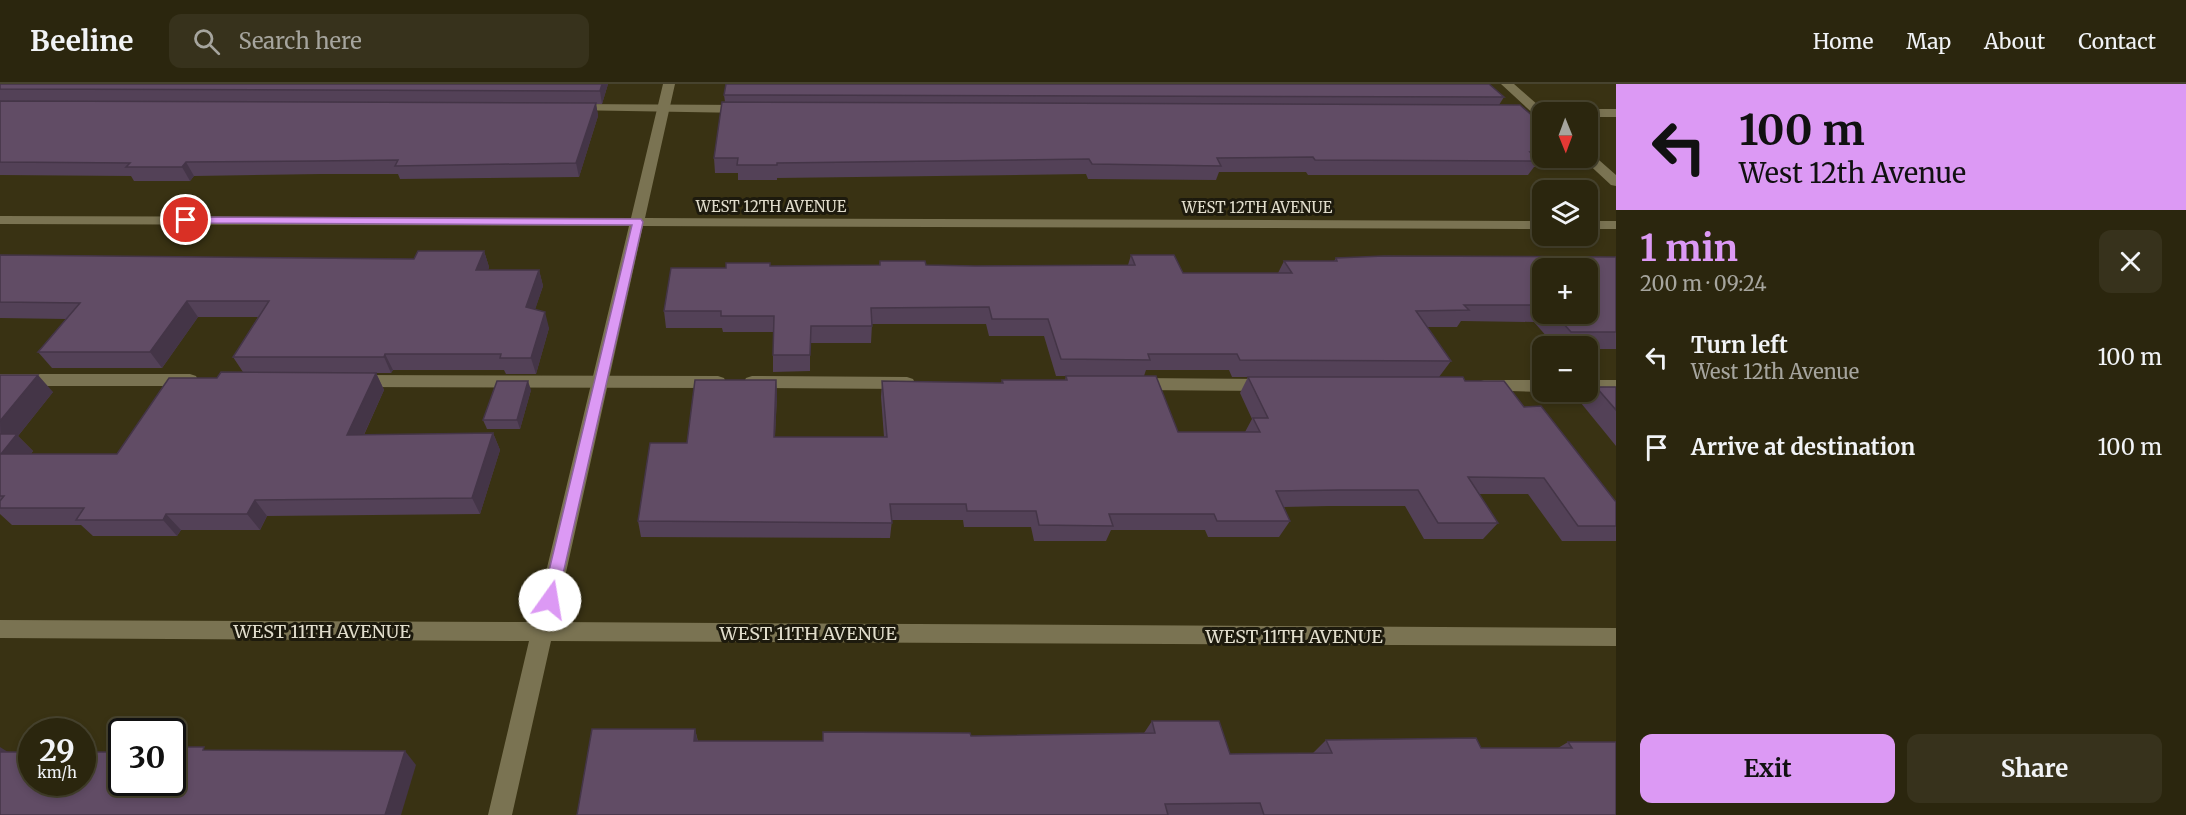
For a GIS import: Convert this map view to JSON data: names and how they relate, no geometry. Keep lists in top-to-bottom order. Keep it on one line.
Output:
{"streets":{"street":["WEST 12TH AVENUE","WEST 11TH AVENUE"]},"north":"bottom","page":{"header":"Beeline","search":"Search here","nav":["Home","Map","About","Contact"],"turn":["100 m","West 12th Avenue"],"map_buttons":["+","−"],"heading":["1 min","200 m · 09:24"],"list":[{"name":"Turn left","note":"West 12th Avenue","value":"100 m"},{"name":"Arrive at destination","value":"100 m"}],"speed":"29 km/h","limit":"30","buttons":["Exit","Share"]}}
